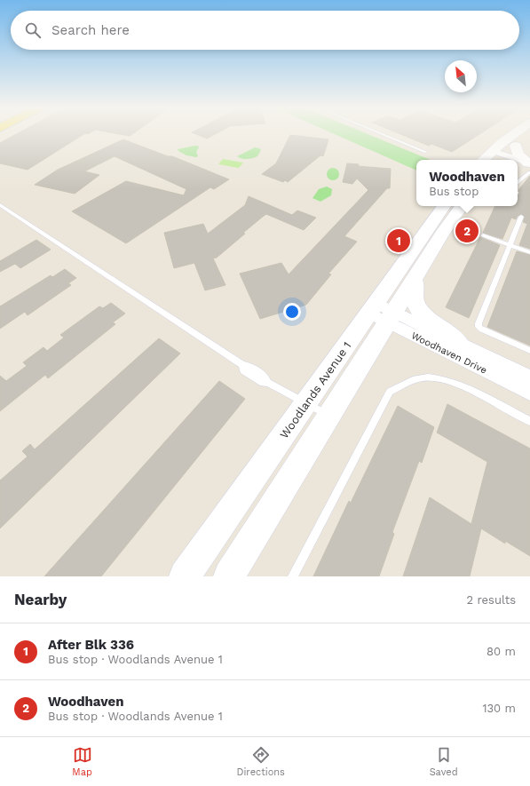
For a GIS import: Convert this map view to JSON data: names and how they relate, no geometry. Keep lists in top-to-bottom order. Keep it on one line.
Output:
{"streets":{"main road":["Woodlands Avenue 1"],"street":["Woodhaven Drive"]},"crossings":[["Woodhaven Drive","Woodlands Avenue 1"]],"north":"top left","page":{"search":"Search here","popup":["Woodhaven","Bus stop"],"pins":["2","1"],"heading":["Nearby","2 results"],"list":[{"mark":"1","name":"After Blk 336","note":"Bus stop · Woodlands Avenue 1","value":"80 m"},{"mark":"2","name":"Woodhaven","note":"Bus stop · Woodlands Avenue 1","value":"130 m"}],"nav":["Map","Directions","Saved"]}}
